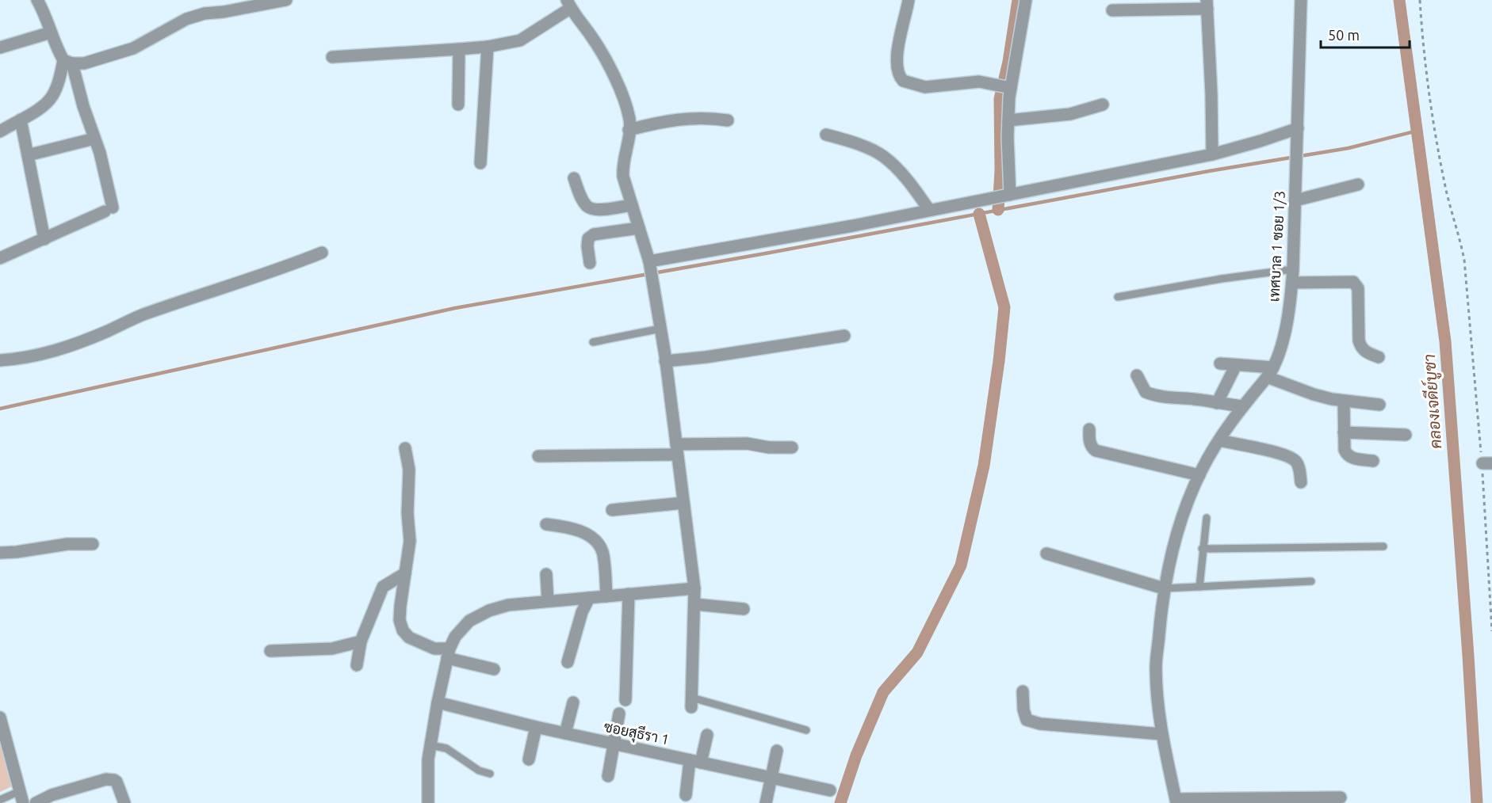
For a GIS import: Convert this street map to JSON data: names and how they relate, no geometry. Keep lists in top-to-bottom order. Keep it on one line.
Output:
{"streets":{"street":["เทศบาล 1 ซอย 1/3","ซอยสุธีรา 1"]},"water":["คลองเจดีย์บูชา"],"scale_bar":"50 m"}
